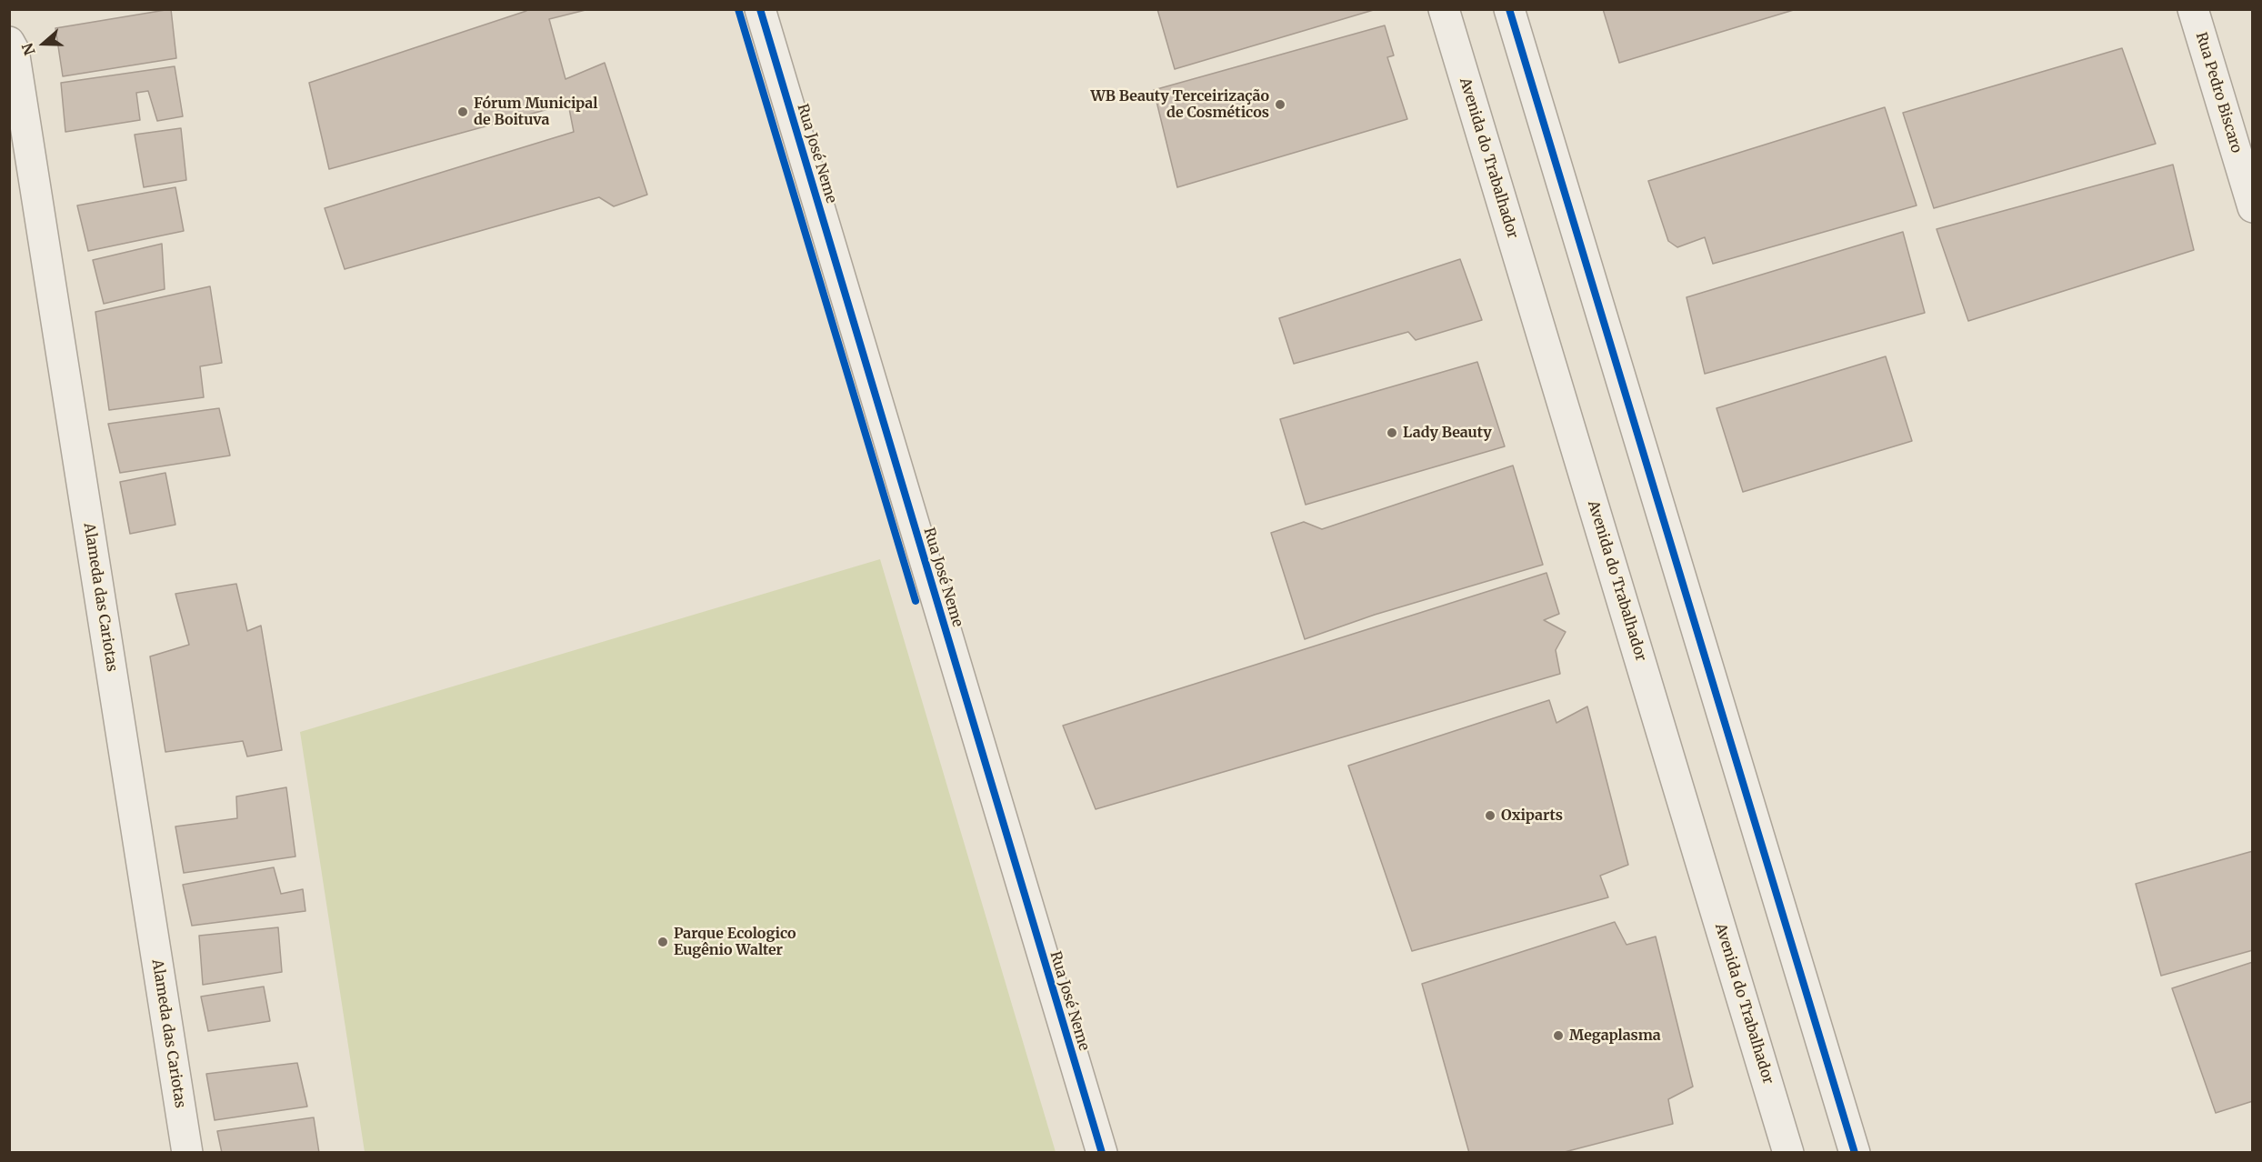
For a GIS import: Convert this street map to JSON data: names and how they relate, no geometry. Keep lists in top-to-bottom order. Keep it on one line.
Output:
{"streets":{"street":["Rua Pedro Biscaro","Rua José Neme","Avenida do Trabalhador","Alameda das Cariotas"]},"places":["WB Beauty Terceirização de Cosméticos","Fórum Municipal de Boituva","Lady Beauty","Oxiparts","Parque Ecologico Eugênio Walter","Megaplasma"],"north":"left"}
